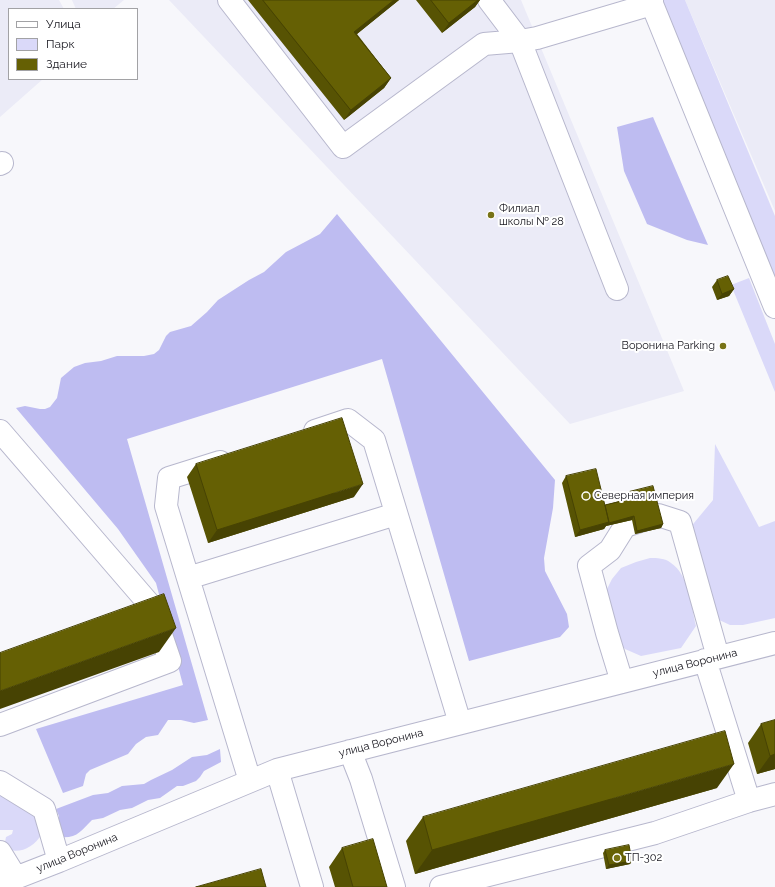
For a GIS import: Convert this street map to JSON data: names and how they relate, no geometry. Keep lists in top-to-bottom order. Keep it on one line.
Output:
{"streets":{"street":["улица Воронина"]},"places":["Филиал школы № 28","Воронина Parking","Северная империя","ТП-302"],"legend":["Улица","Парк","Здание"]}
